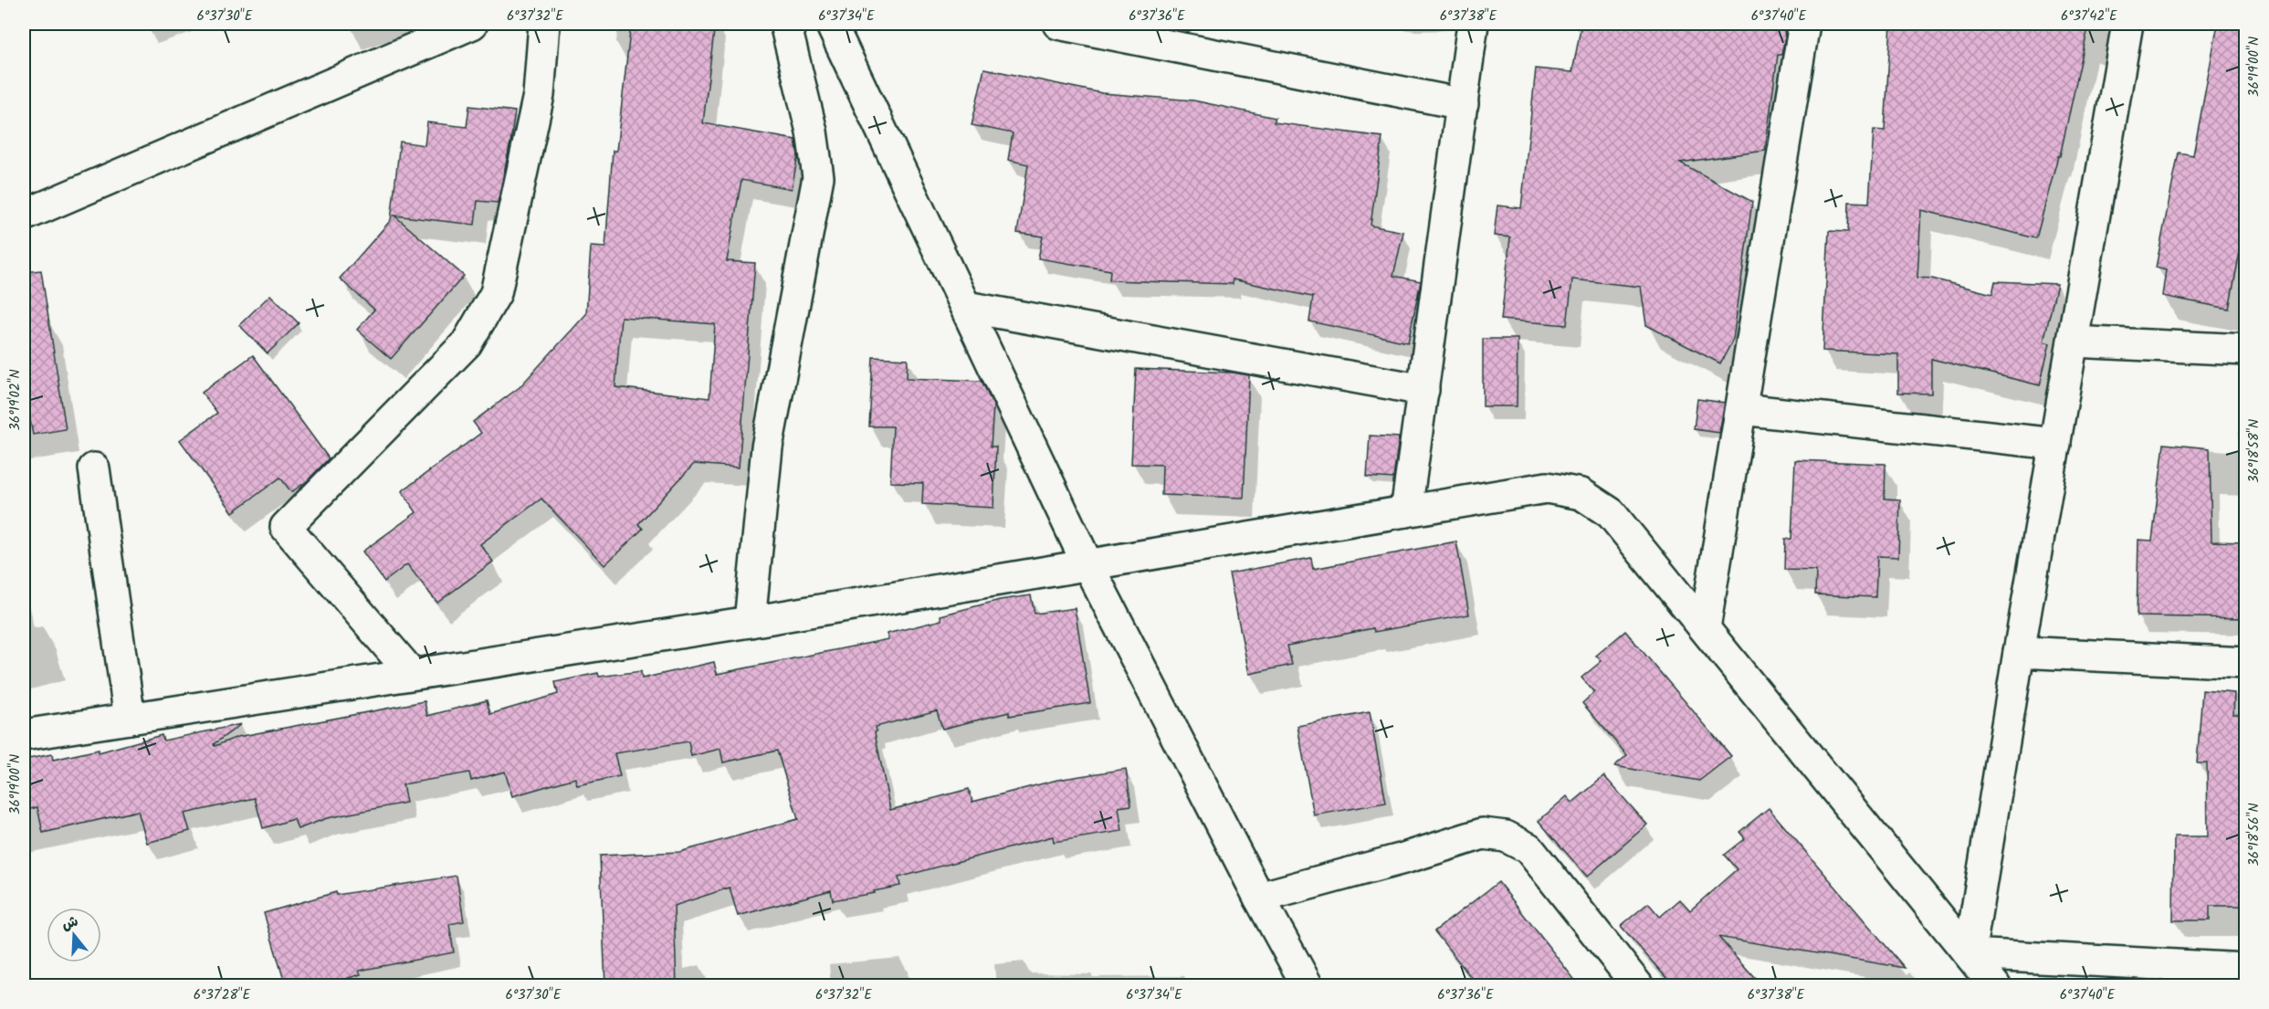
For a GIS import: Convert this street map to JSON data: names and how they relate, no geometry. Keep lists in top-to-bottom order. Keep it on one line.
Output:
{"north":"top","coordinates":["6°37'30\"E","6°37'32\"E","6°37'34\"E","6°37'36\"E","6°37'38\"E","6°37'40\"E","6°37'42\"E","36°19'00\"N","36°19'02\"N","36°18'58\"N","36°18'56\"N","6°37'28\"E"]}
